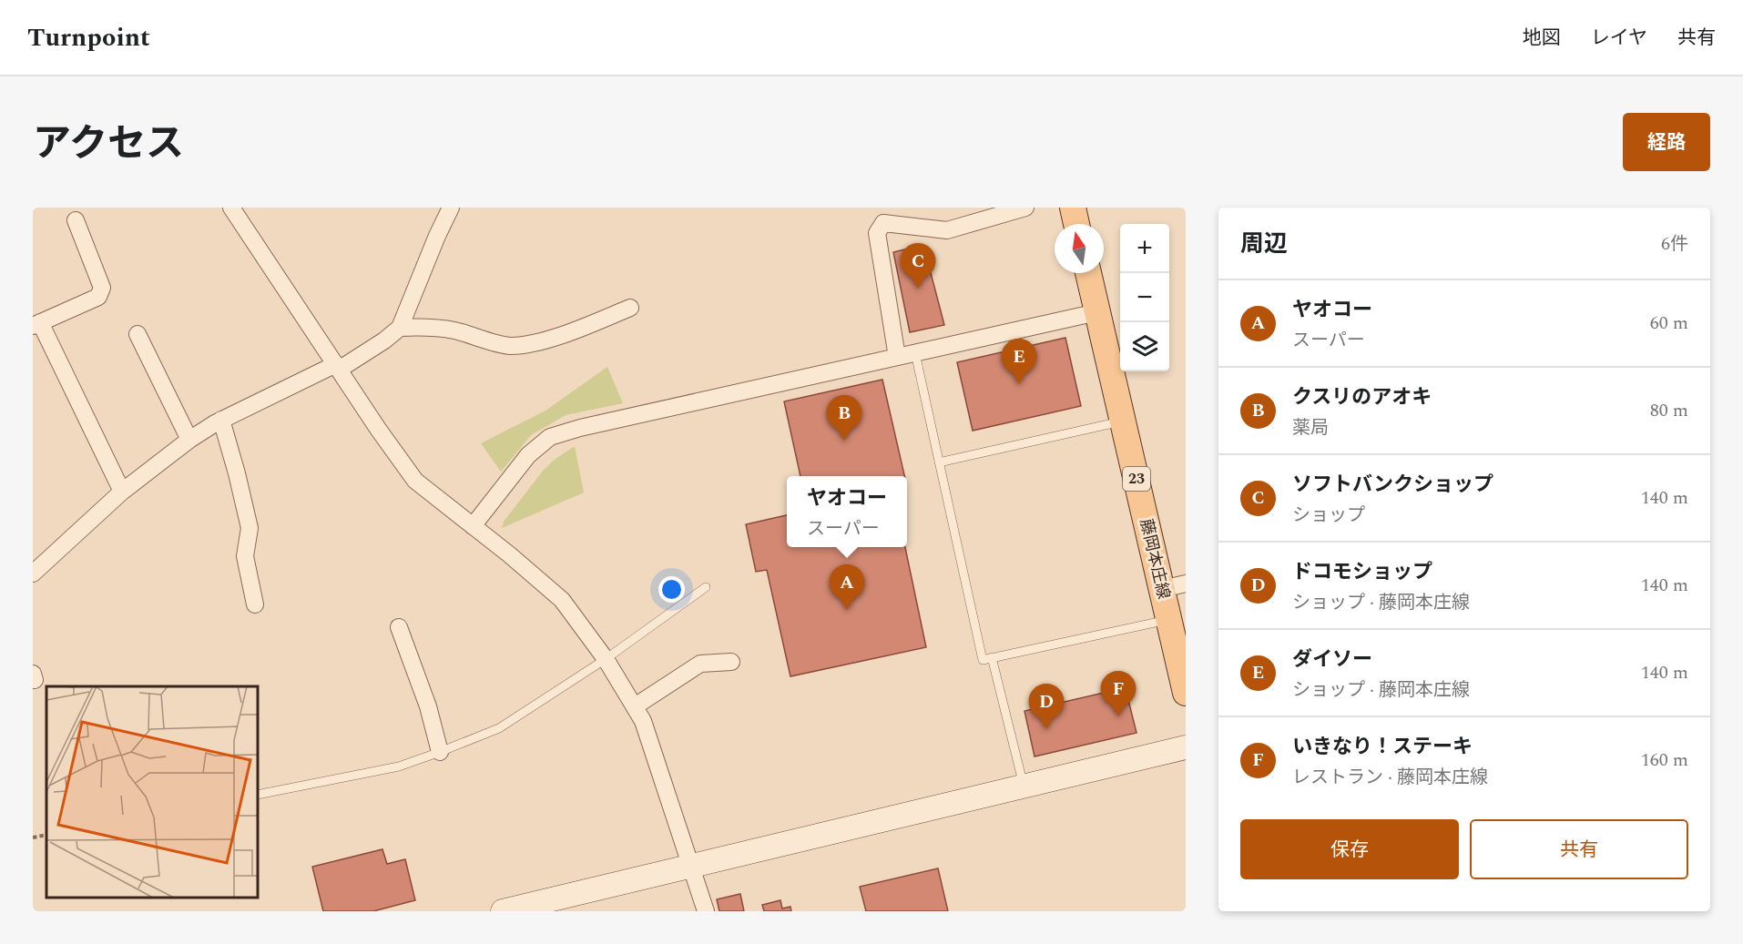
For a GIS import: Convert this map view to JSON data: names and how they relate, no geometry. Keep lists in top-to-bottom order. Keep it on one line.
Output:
{"streets":{"main road":["23","藤岡本庄線"]},"north":"top","page":{"header":"Turnpoint","nav":["地図","レイヤ","共有"],"title":"アクセス","buttons":["経路",["保存","共有"]],"heading":["周辺","6件"],"map_buttons":["+","−"],"pins":["C","E","B","A","F","D"],"list":[{"mark":"A","name":"ヤオコー","note":"スーパー","value":"60 m"},{"mark":"B","name":"クスリのアオキ","note":"薬局","value":"80 m"},{"mark":"C","name":"ソフトバンクショップ","note":"ショップ","value":"140 m"},{"mark":"D","name":"ドコモショップ","note":"ショップ · 藤岡本庄線","value":"140 m"},{"mark":"E","name":"ダイソー","note":"ショップ · 藤岡本庄線","value":"140 m"},{"mark":"F","name":"いきなり！ステーキ","note":"レストラン · 藤岡本庄線","value":"160 m"}],"popup":["ヤオコー","スーパー"]}}
